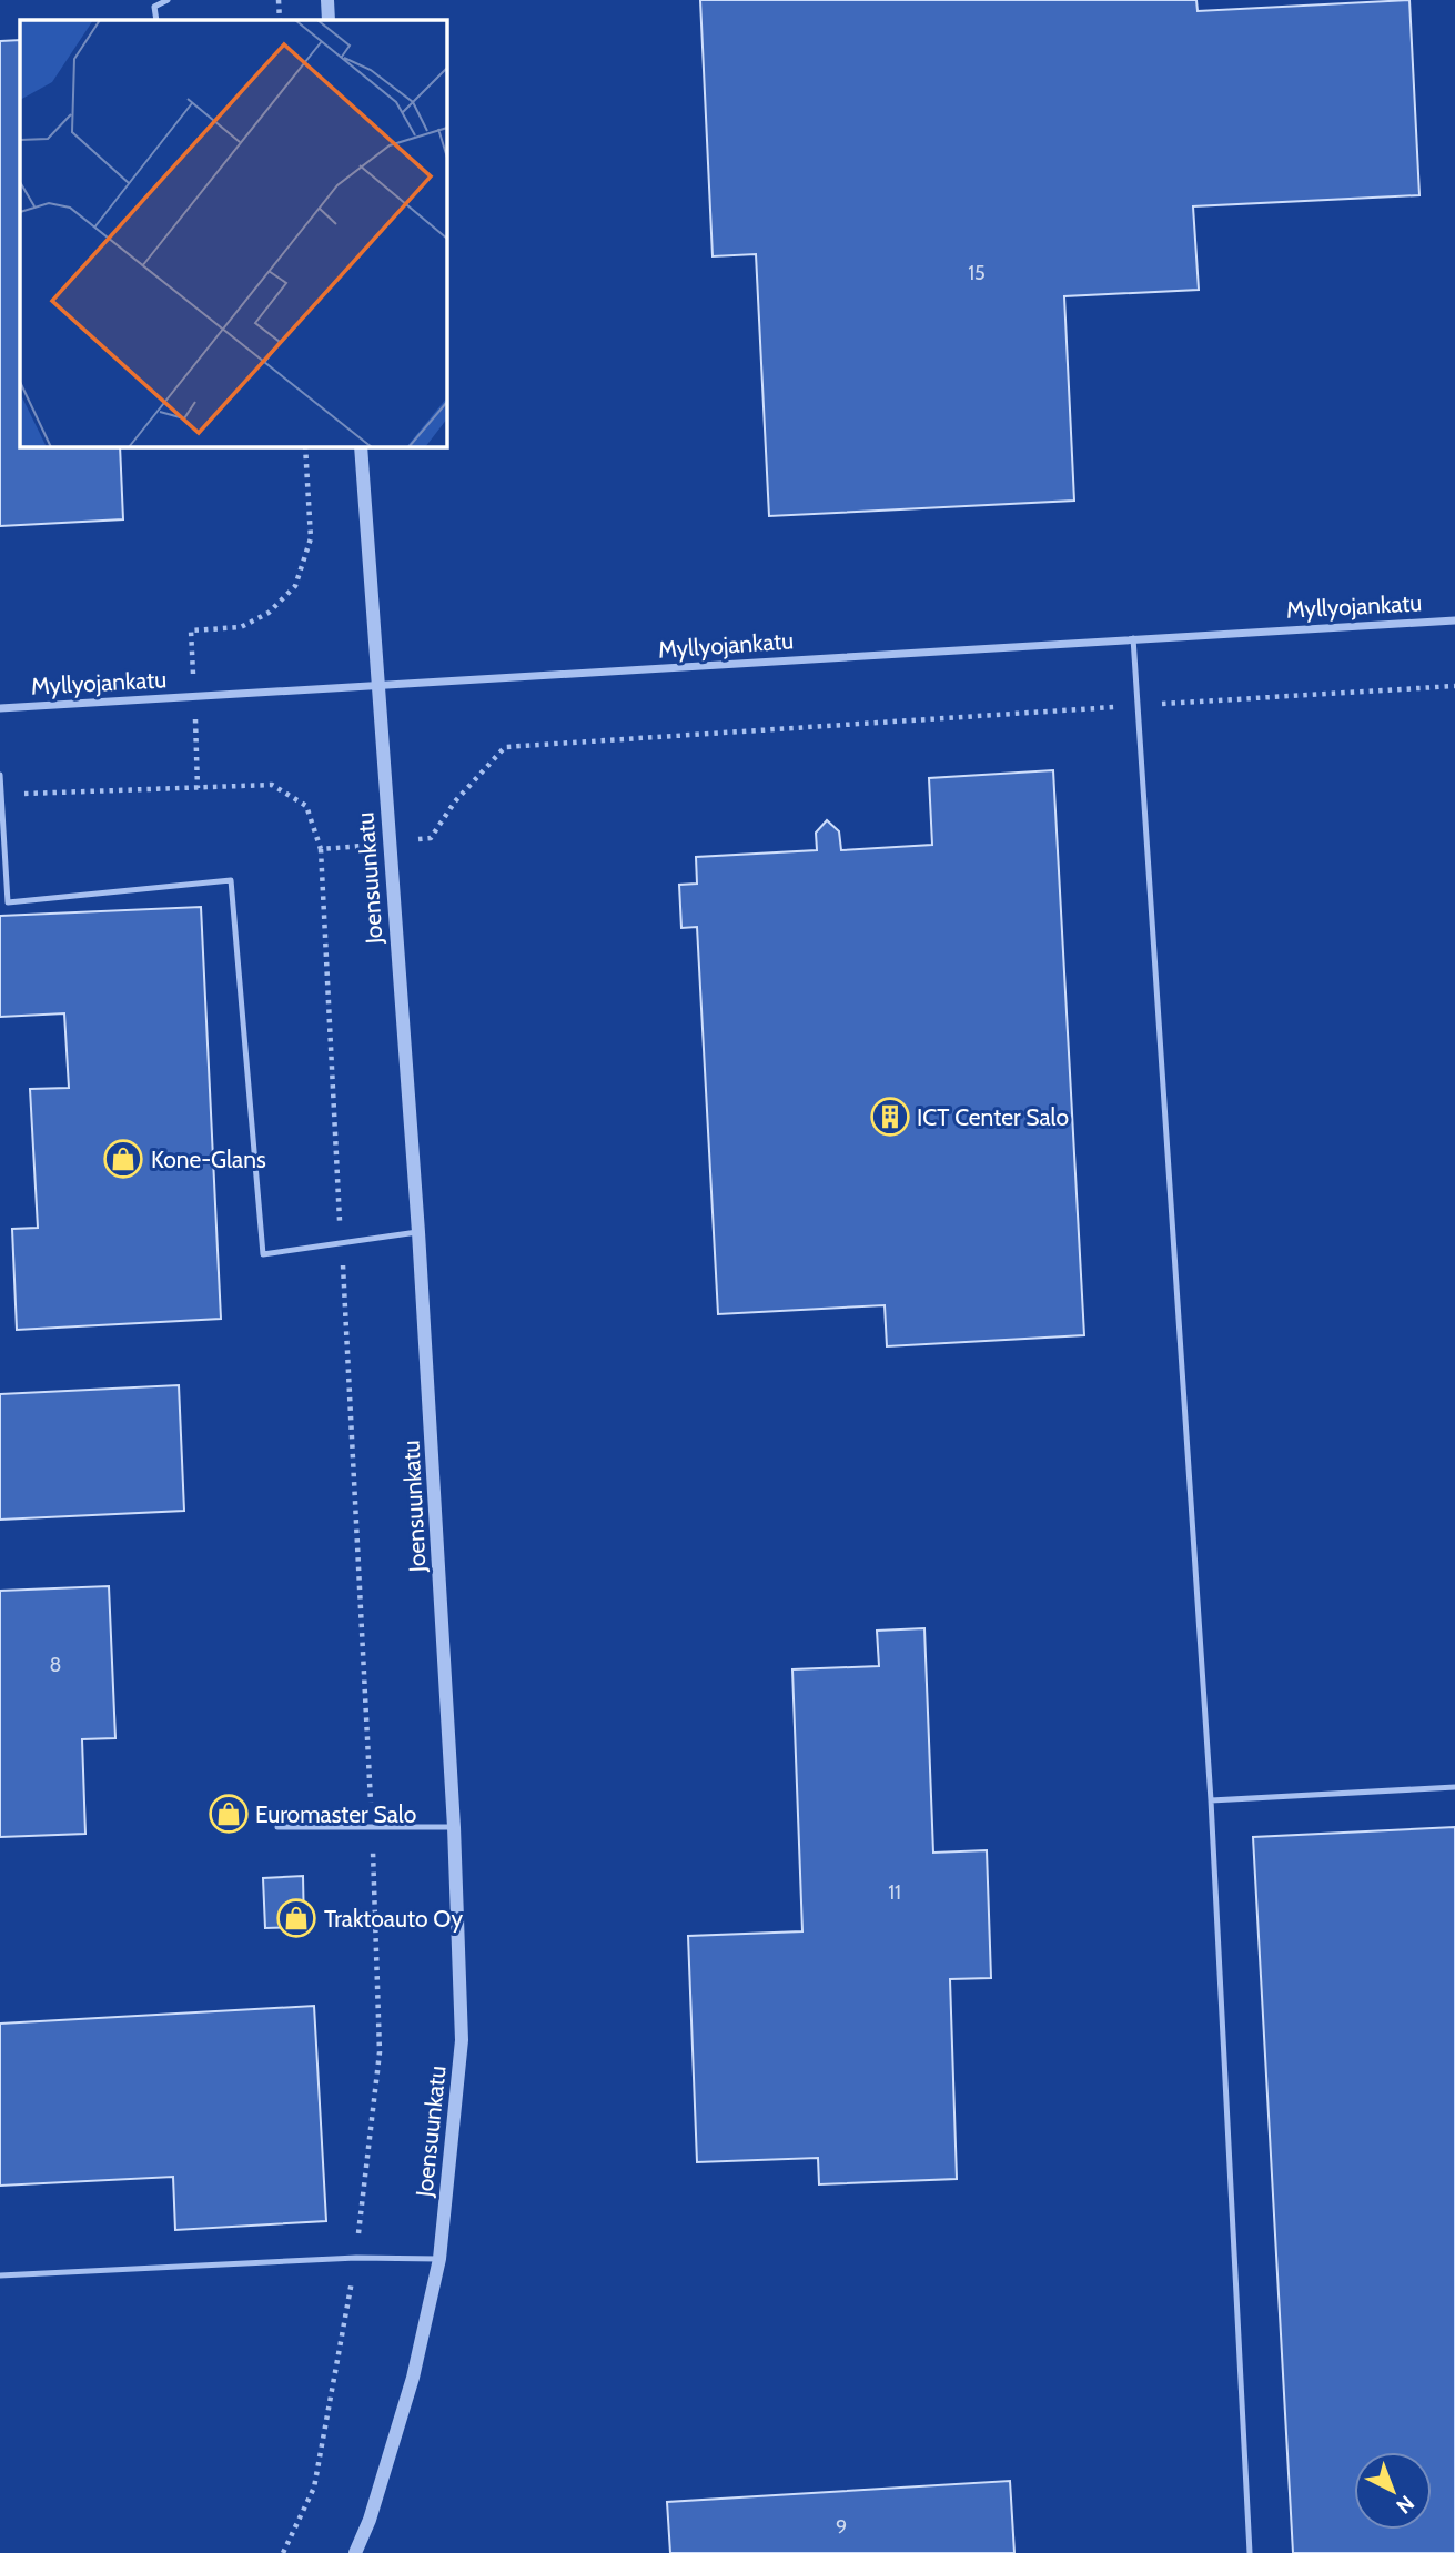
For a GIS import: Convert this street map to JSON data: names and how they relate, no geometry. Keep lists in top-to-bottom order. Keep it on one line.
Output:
{"streets":{"street":["Myllyojankatu","Joensuunkatu"]},"crossings":[["Myllyojankatu","Joensuunkatu"]],"places":{"building":["ICT Center Salo"],"shop":["Kone-Glans","Euromaster Salo","Traktoauto Oy"]},"house_numbers":["15","8","11","9"],"north":"bottom right"}
